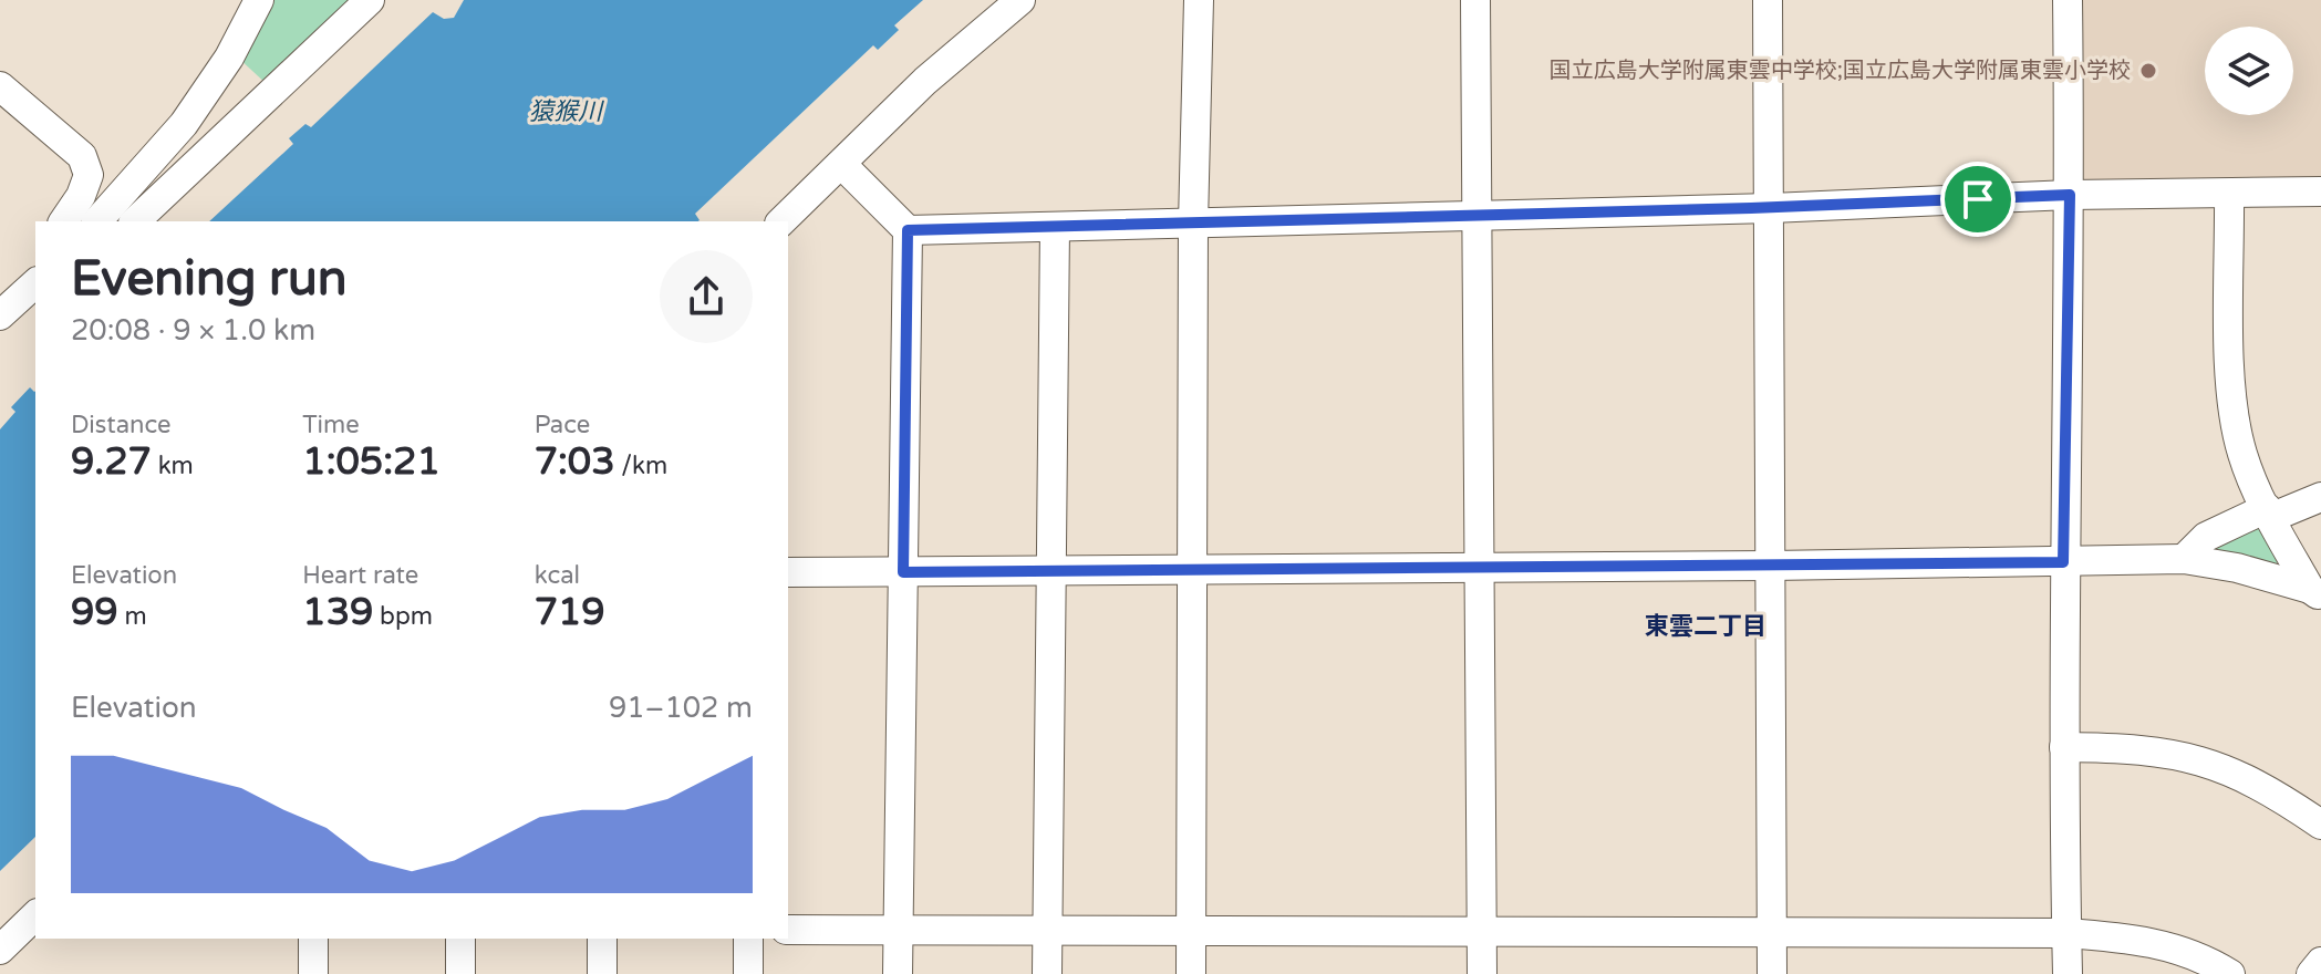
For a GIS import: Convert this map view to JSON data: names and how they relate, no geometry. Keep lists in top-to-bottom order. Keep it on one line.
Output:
{"districts":["東雲二丁目"],"water":["猿猴川"],"places":["国立広島大学附属東雲中学校;国立広島大学附属東雲小学校"],"page":{"heading":["Evening run","20:08 · 9 × 1.0 km"],"stats":[["Distance","9.27 km"],["Time","1:05:21"],["Pace","7:03 /km"],["Elevation","99 m"],["Heart rate","139 bpm"],["kcal","719"]],"chart":["Elevation","91–102 m"]}}
